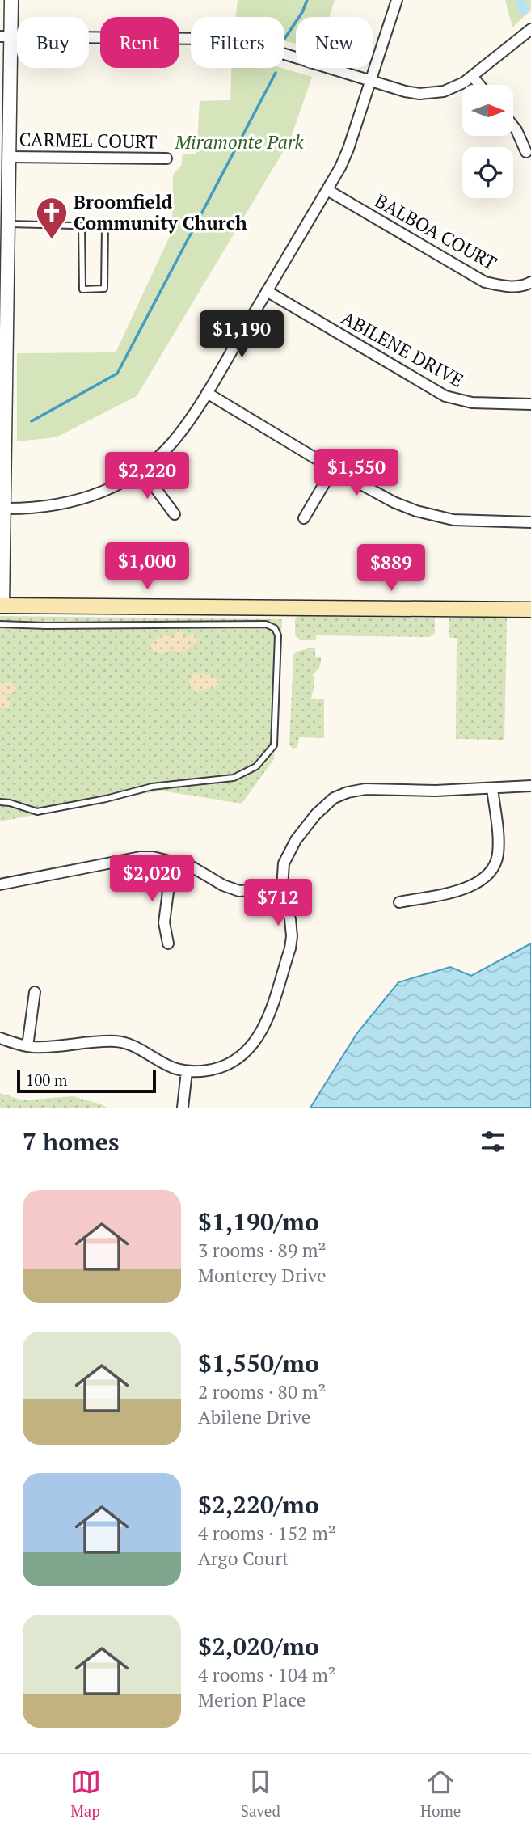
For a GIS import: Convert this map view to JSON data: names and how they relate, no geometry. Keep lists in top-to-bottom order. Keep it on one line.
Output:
{"streets":{"street":["CARMEL COURT","BALBOA COURT","ABILENE DRIVE"]},"parks":["Miramonte Park"],"places":{"church":["Broomfield Community Church"]},"scale_bar":"100 m","north":"right","page":{"chip":["Buy","Rent","Filters","New"],"price":["$1,190","$1,550","$2,220","$1,000","$889","$2,020","$712"],"scale":"100 m","heading":"7 homes","list":[{"name":"$1,190/mo","note":"3 rooms · 89 m² · Monterey Drive"},{"name":"$1,550/mo","note":"2 rooms · 80 m² · Abilene Drive"},{"name":"$2,220/mo","note":"4 rooms · 152 m² · Argo Court"},{"name":"$2,020/mo","note":"4 rooms · 104 m² · Merion Place"}],"tabs":["Map","Saved","Home"]}}
